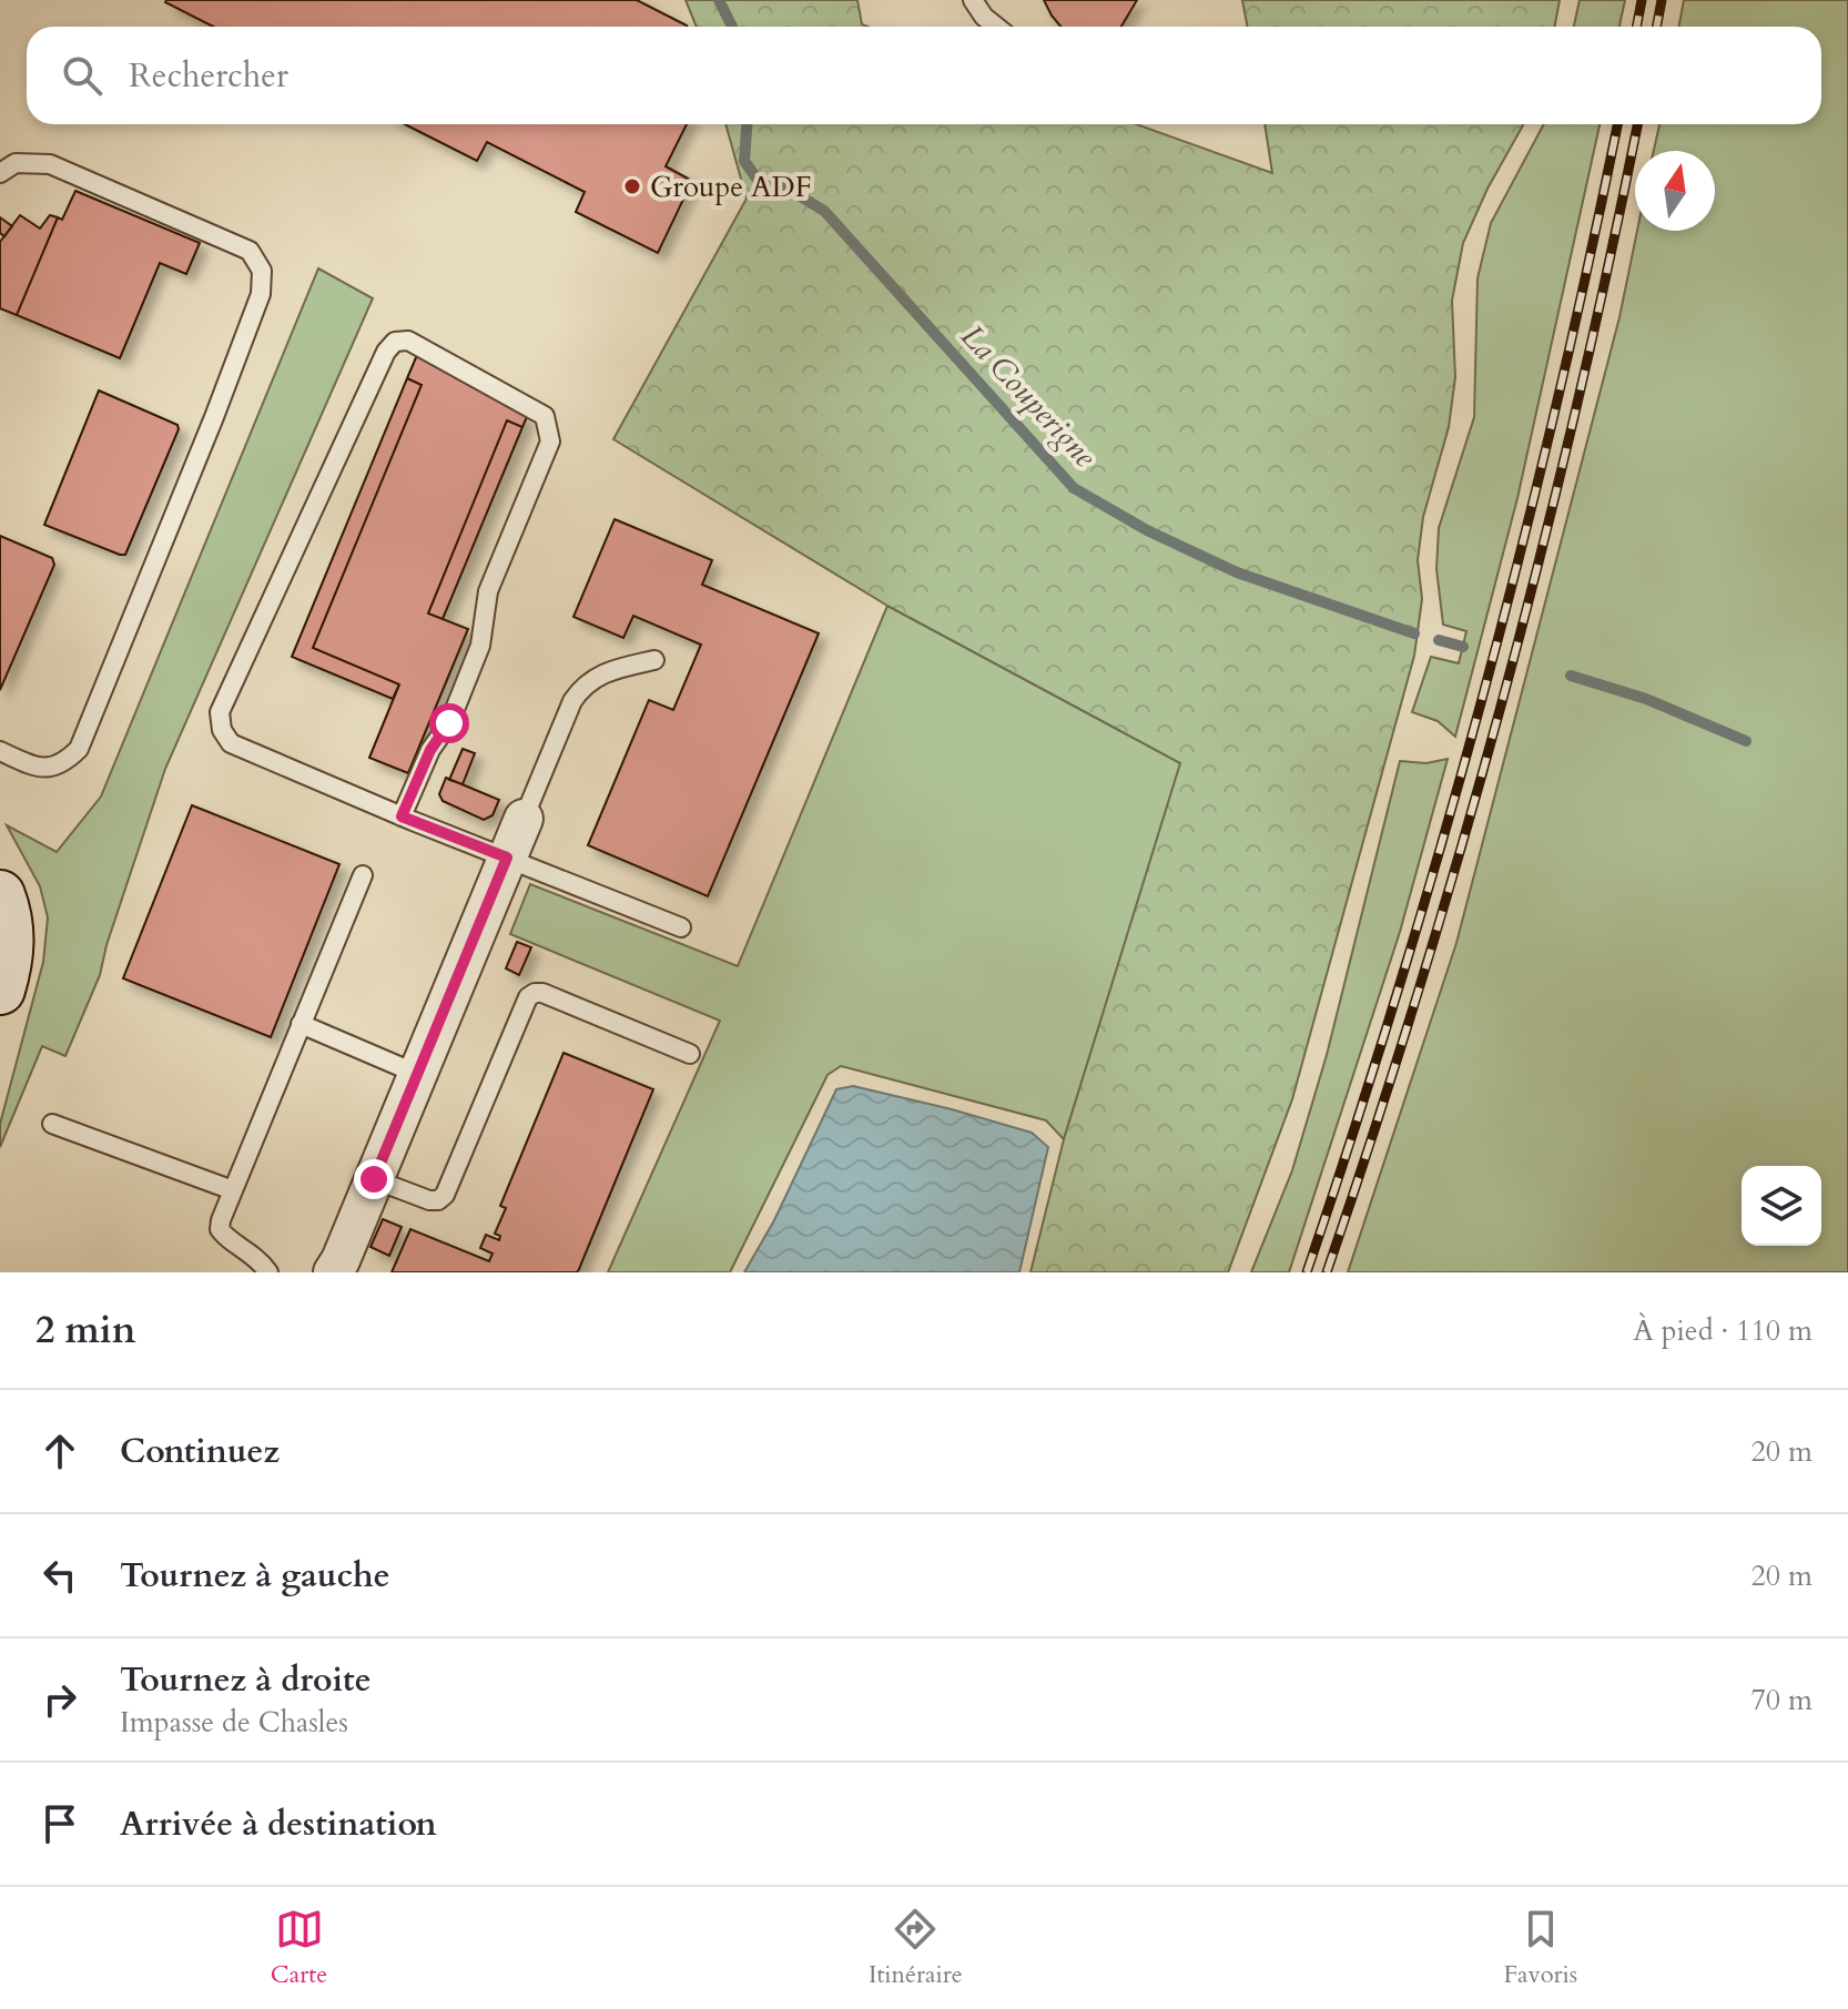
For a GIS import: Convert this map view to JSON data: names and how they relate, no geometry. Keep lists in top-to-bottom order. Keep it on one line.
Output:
{"water":["La Couperigne"],"places":["Groupe ADF"],"north":"top","page":{"search":"Rechercher","heading":["2 min","À pied · 110 m"],"list":[["Continuez","20 m"],["Tournez à gauche","20 m"],["Tournez à droite","Impasse de Chasles","70 m"],"Arrivée à destination"],"nav":["Carte","Itinéraire","Favoris"]}}
